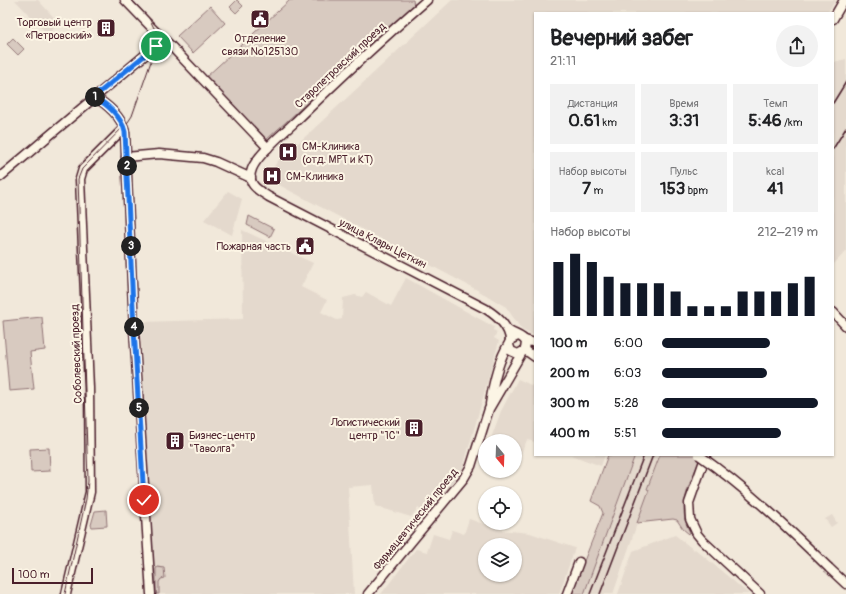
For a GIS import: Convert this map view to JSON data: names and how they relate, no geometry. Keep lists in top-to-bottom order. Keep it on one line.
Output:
{"streets":{"street":["Старопетровский проезд","улица Клары Цеткин","Соболевский проезд","Фармацевтический проезд"]},"crossings":[["улица Клары Цеткин","Фармацевтический проезд"]],"places":{"public building":["Отделение связи №125130","Пожарная часть"],"building":["Торговый центр «Петровский»","Логистический центр \"1С\"","Бизнес-центр \"Таволга\""],"hospital":["СМ-Клиника (отд. МРТ и КТ)","СМ-Клиника"]},"scale_bar":"100 m","north":"bottom","page":{"heading":["Вечерний забег","21:11"],"stats":[["Дистанция","0.61 km"],["Время","3:31"],["Темп","5:46 /km"],["Набор высоты","7 m"],["Пульс","153 bpm"],["kcal","41"]],"pins":["1","2","3","4","5"],"chart":["Набор высоты","212–219 m"],"list":[{"name":"100 m","note":"6:00"},{"name":"200 m","note":"6:03"},{"name":"300 m","note":"5:28"},{"name":"400 m","note":"5:51"}],"scale":"100 m"}}
